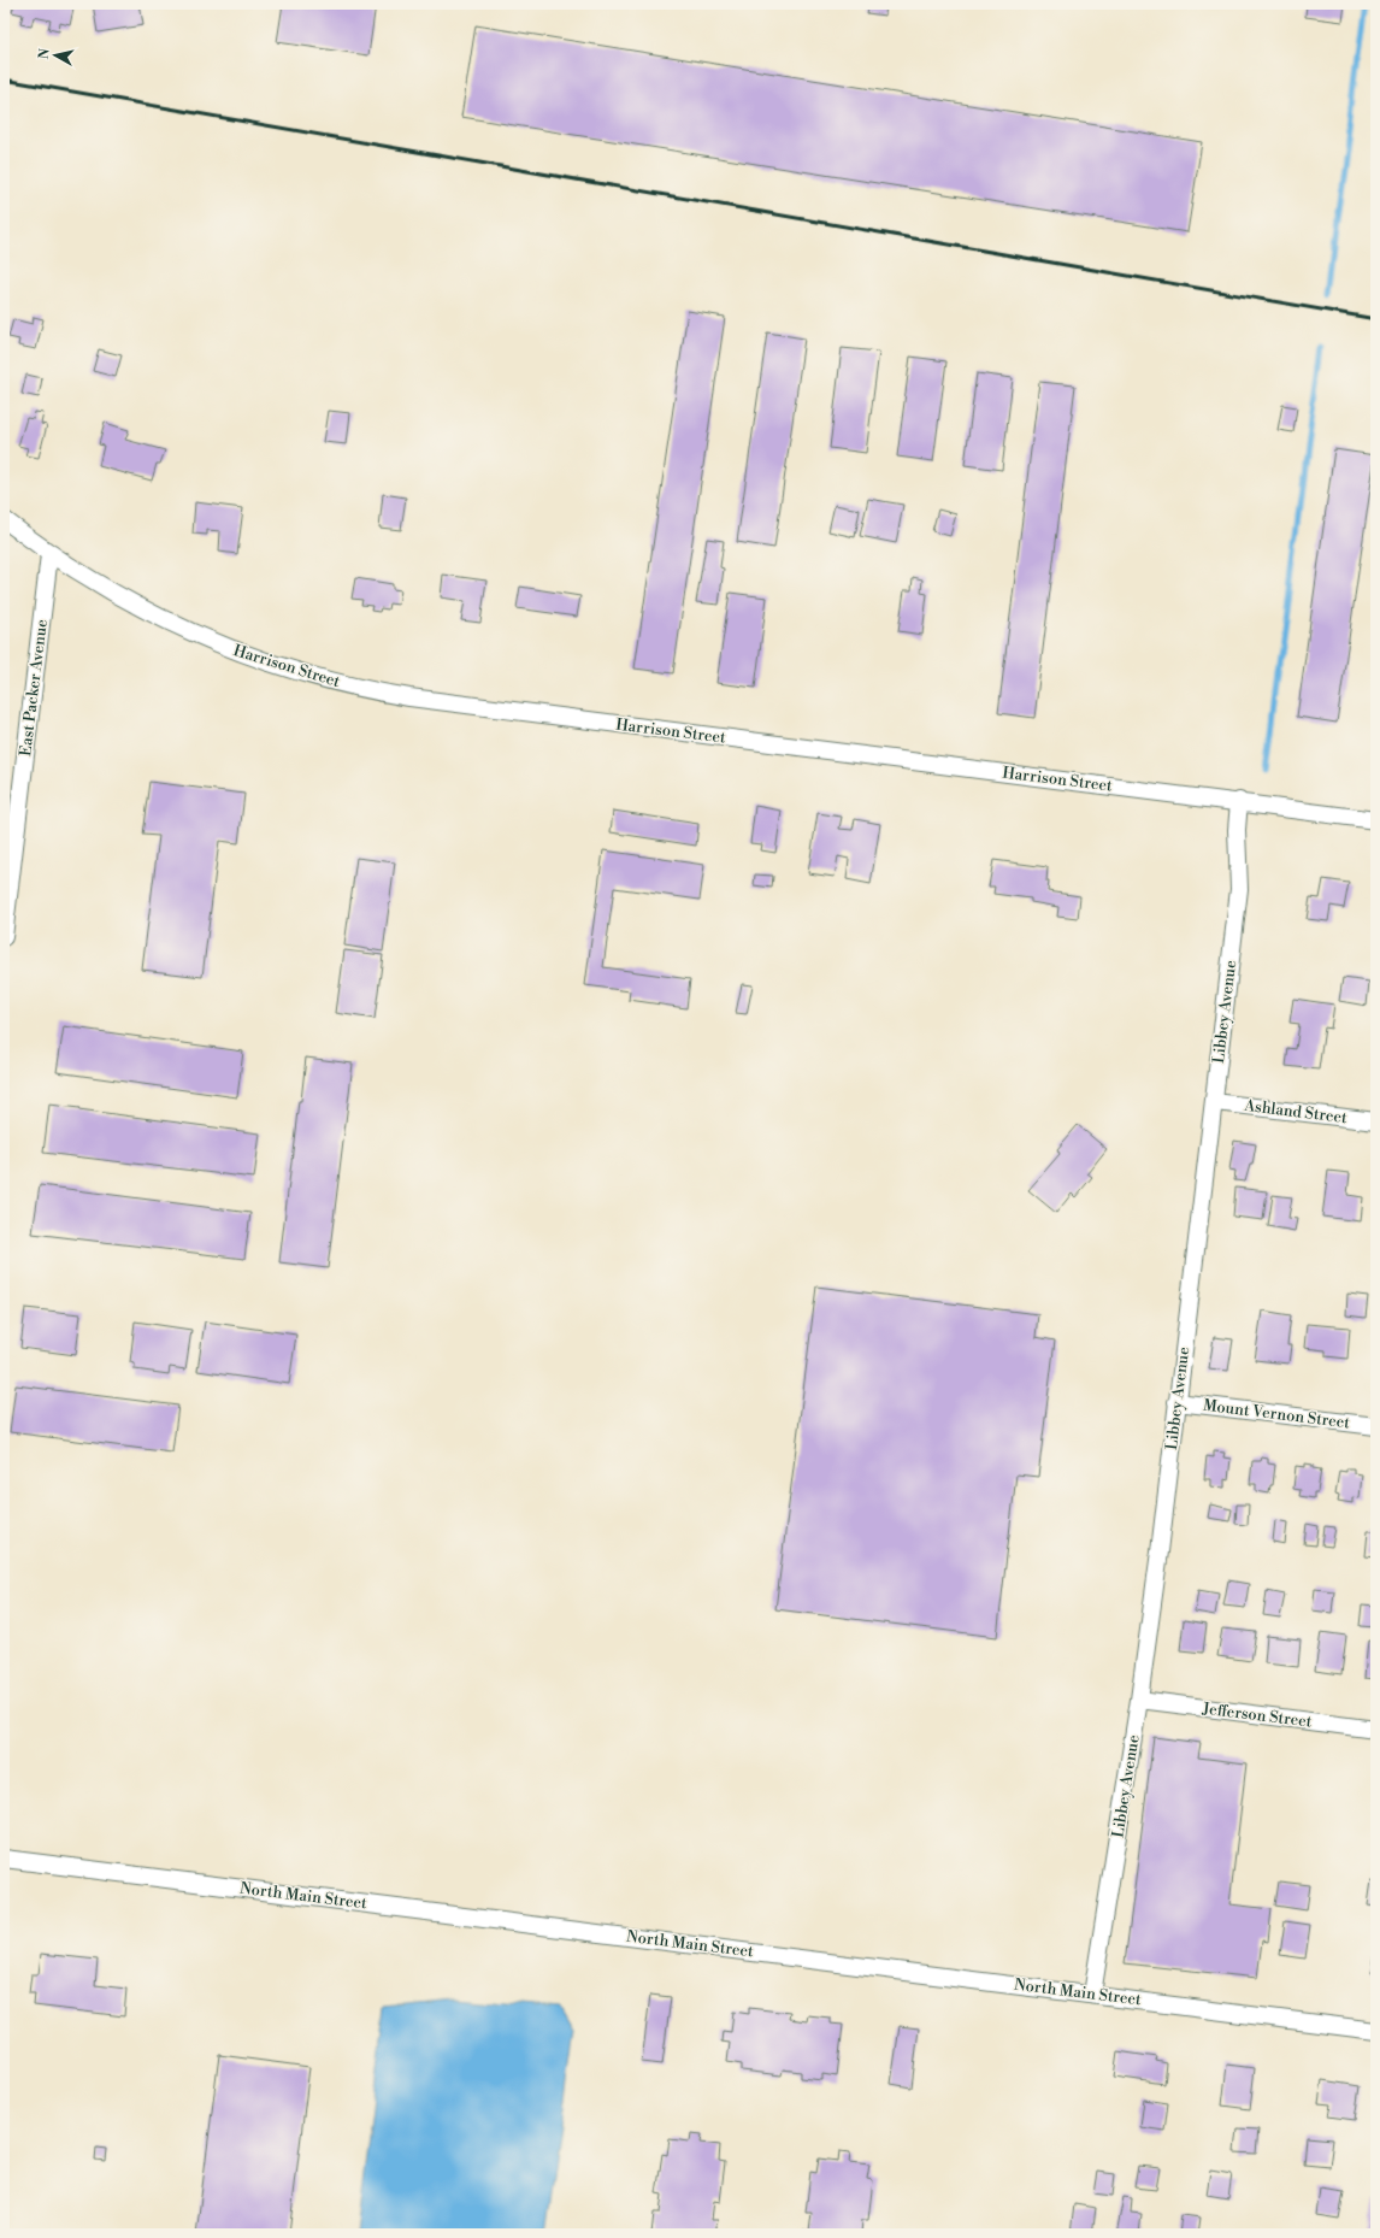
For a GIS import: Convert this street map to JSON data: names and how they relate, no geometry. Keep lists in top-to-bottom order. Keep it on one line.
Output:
{"streets":{"street":["Harrison Street","East Packer Avenue","Libbey Avenue","Ashland Street","Mount Vernon Street","Jefferson Street","North Main Street"]},"crossings":[["Harrison Street","East Packer Avenue"],["Harrison Street","Libbey Avenue"],["Libbey Avenue","Ashland Street"],["Libbey Avenue","Mount Vernon Street"],["Libbey Avenue","Jefferson Street"],["Libbey Avenue","North Main Street"]],"north":"left"}
